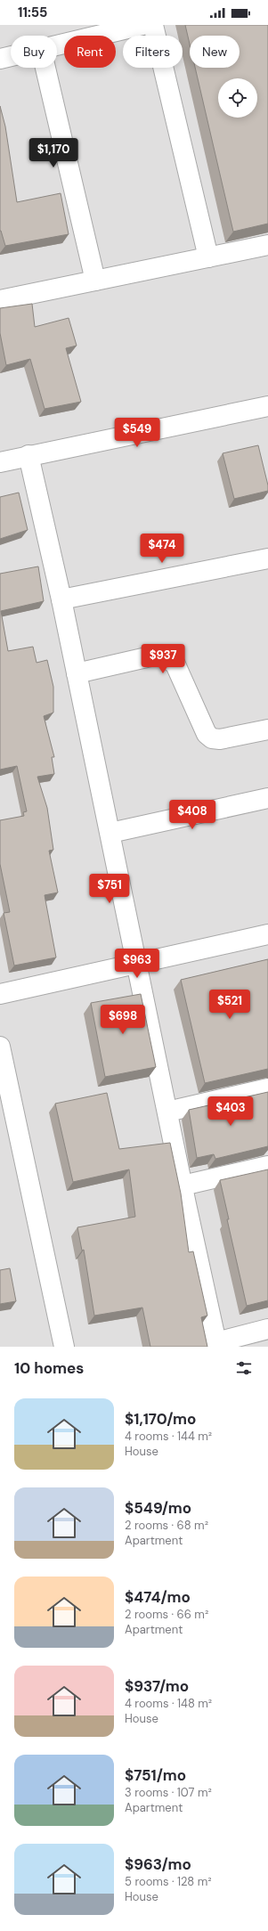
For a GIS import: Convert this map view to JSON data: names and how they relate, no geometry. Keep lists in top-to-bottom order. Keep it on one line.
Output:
{"page":{"status":"11:55","chip":["Buy","Rent","Filters","New"],"price":["$1,170","$549","$474","$937","$408","$751","$963","$521","$698","$403"],"heading":"10 homes","list":[{"name":"$1,170/mo","note":"4 rooms · 144 m² · House"},{"name":"$549/mo","note":"2 rooms · 68 m² · Apartment"},{"name":"$474/mo","note":"2 rooms · 66 m² · Apartment"},{"name":"$937/mo","note":"4 rooms · 148 m² · House"},{"name":"$751/mo","note":"3 rooms · 107 m² · Apartment"},{"name":"$963/mo","note":"5 rooms · 128 m² · House"}]}}
